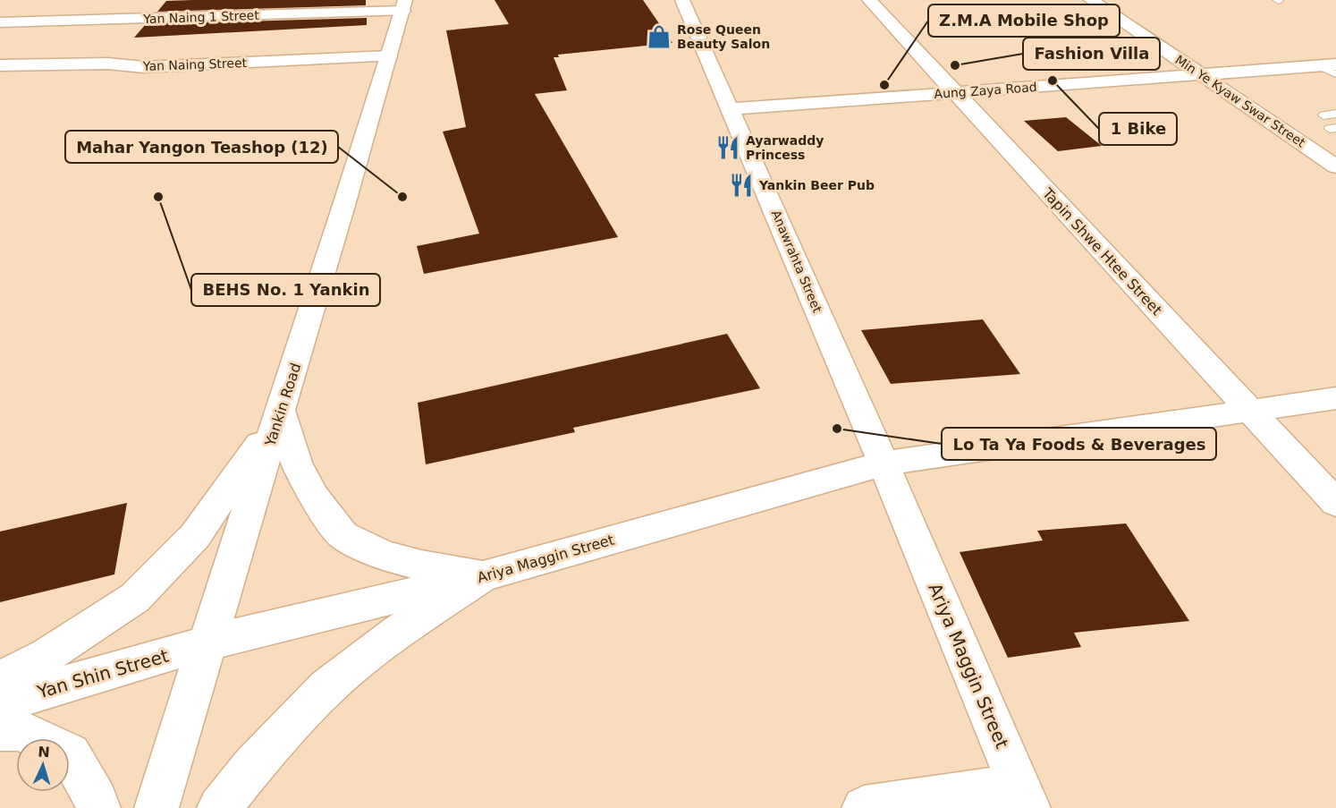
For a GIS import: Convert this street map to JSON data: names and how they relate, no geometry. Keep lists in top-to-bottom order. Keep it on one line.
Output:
{"streets":{"street":["Yan Naing 1 Street","Yan Naing Street","Aung Zaya Road","Min Ye Kyaw Swar Street","Tapin Shwe Htee Street","Anawrahta Street","Yankin Road","Ariya Maggin Street","Yan Shin Street"]},"crossings":[["Yan Naing 1 Street","Yankin Road"],["Yan Naing Street","Yankin Road"],["Aung Zaya Road","Min Ye Kyaw Swar Street"],["Aung Zaya Road","Tapin Shwe Htee Street"],["Aung Zaya Road","Anawrahta Street"],["Tapin Shwe Htee Street","Ariya Maggin Street"],["Anawrahta Street","Ariya Maggin Street"],["Yankin Road","Ariya Maggin Street"],["Yankin Road","Yan Shin Street"],["Ariya Maggin Street","Yan Shin Street"]],"places":{"shop":["Rose Queen Beauty Salon"],"other":["Fashion Villa","1 Bike","Z.M.A Mobile Shop","BEHS No. 1 Yankin","Mahar Yangon Teashop (12)","Lo Ta Ya Foods & Beverages"],"restaurant":["Ayarwaddy Princess","Yankin Beer Pub"]},"north":"top"}
